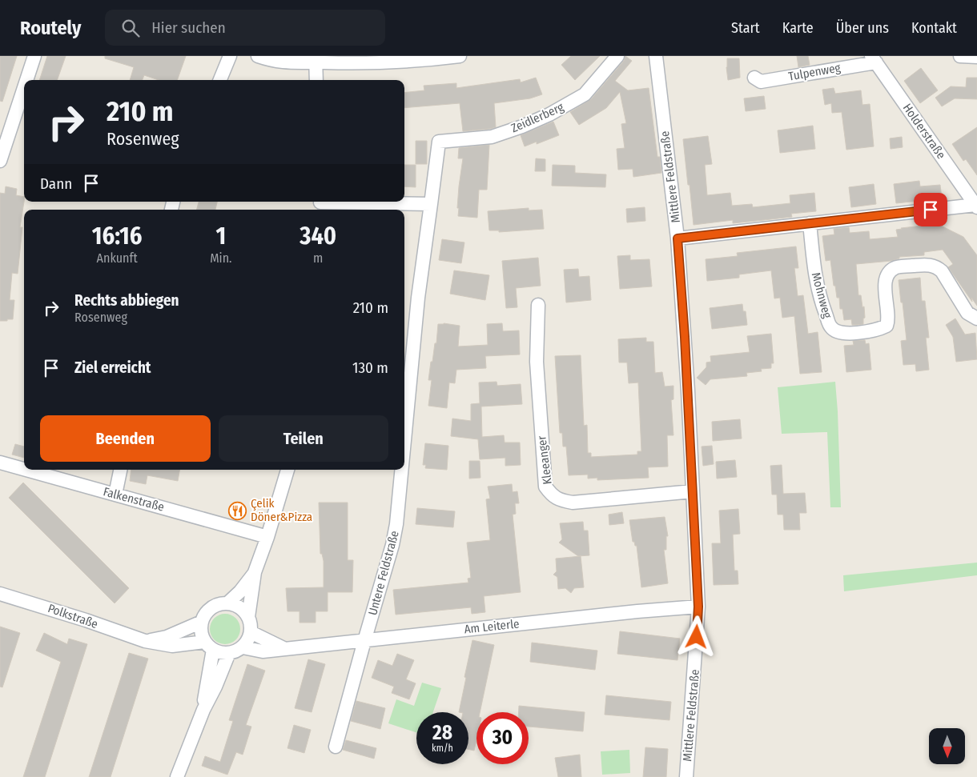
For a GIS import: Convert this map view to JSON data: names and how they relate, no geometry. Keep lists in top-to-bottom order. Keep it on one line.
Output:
{"streets":{"street":["Tulpenweg","Zeidlerberg","Holderstraße","Mittlere Feldstraße","Mohnweg","Kleeanger","Falkenstraße","Untere Feldstraße","Polkstraße","Am Leiterle"]},"crossings":[["Tulpenweg","Holderstraße"],["Zeidlerberg","Untere Feldstraße"],["Mittlere Feldstraße","Kleeanger"],["Mittlere Feldstraße","Am Leiterle"],["Untere Feldstraße","Am Leiterle"],["Polkstraße","Am Leiterle"]],"places":{"restaurant":["Çelik Döner&Pizza"]},"north":"bottom","page":{"header":"Routely","search":"Hier suchen","nav":["Start","Karte","Über uns","Kontakt"],"turn":["210 m","Rosenweg"],"then":"Dann","eta":["16:16","Ankunft","1","Min.","340","m"],"list":[{"name":"Rechts abbiegen","note":"Rosenweg","value":"210 m"},{"name":"Ziel erreicht","value":"130 m"}],"buttons":["Beenden","Teilen"],"speed":"28 km/h","limit":"30"}}
